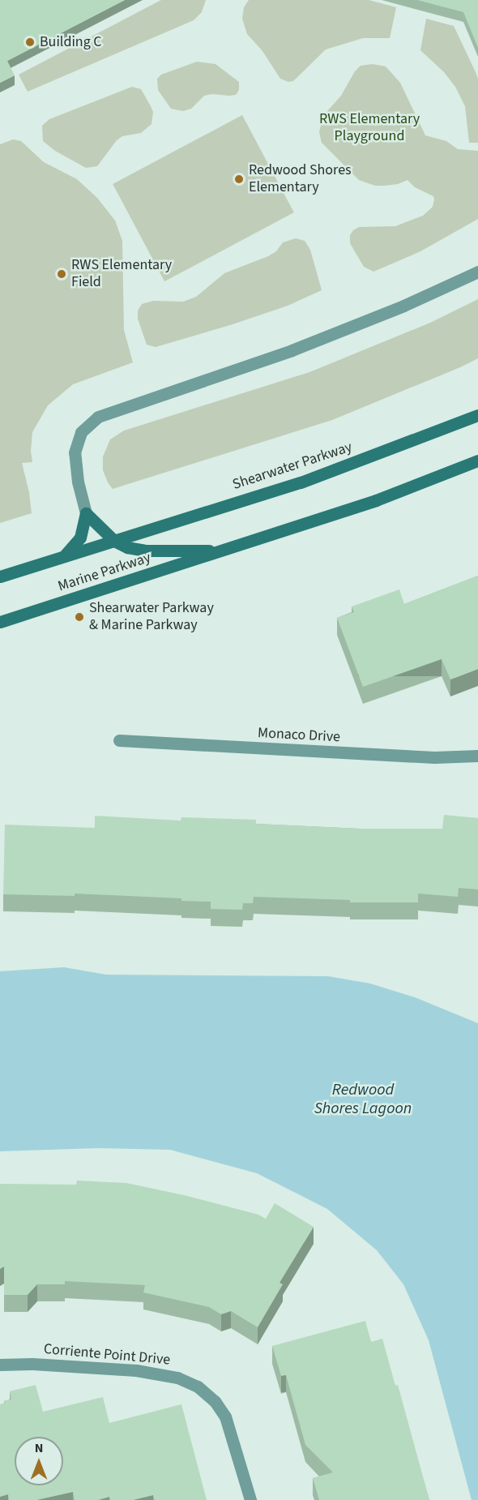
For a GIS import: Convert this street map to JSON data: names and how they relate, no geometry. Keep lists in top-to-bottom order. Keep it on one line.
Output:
{"streets":{"main road":["Shearwater Parkway","Marine Parkway"],"street":["Monaco Drive","Corriente Point Drive"]},"crossings":[["Shearwater Parkway","Marine Parkway"]],"water":["Redwood Shores Lagoon"],"parks":["RWS Elementary Playground"],"places":["Building C","Redwood Shores Elementary","RWS Elementary Field","Shearwater Parkway & Marine Parkway"],"north":"top"}
